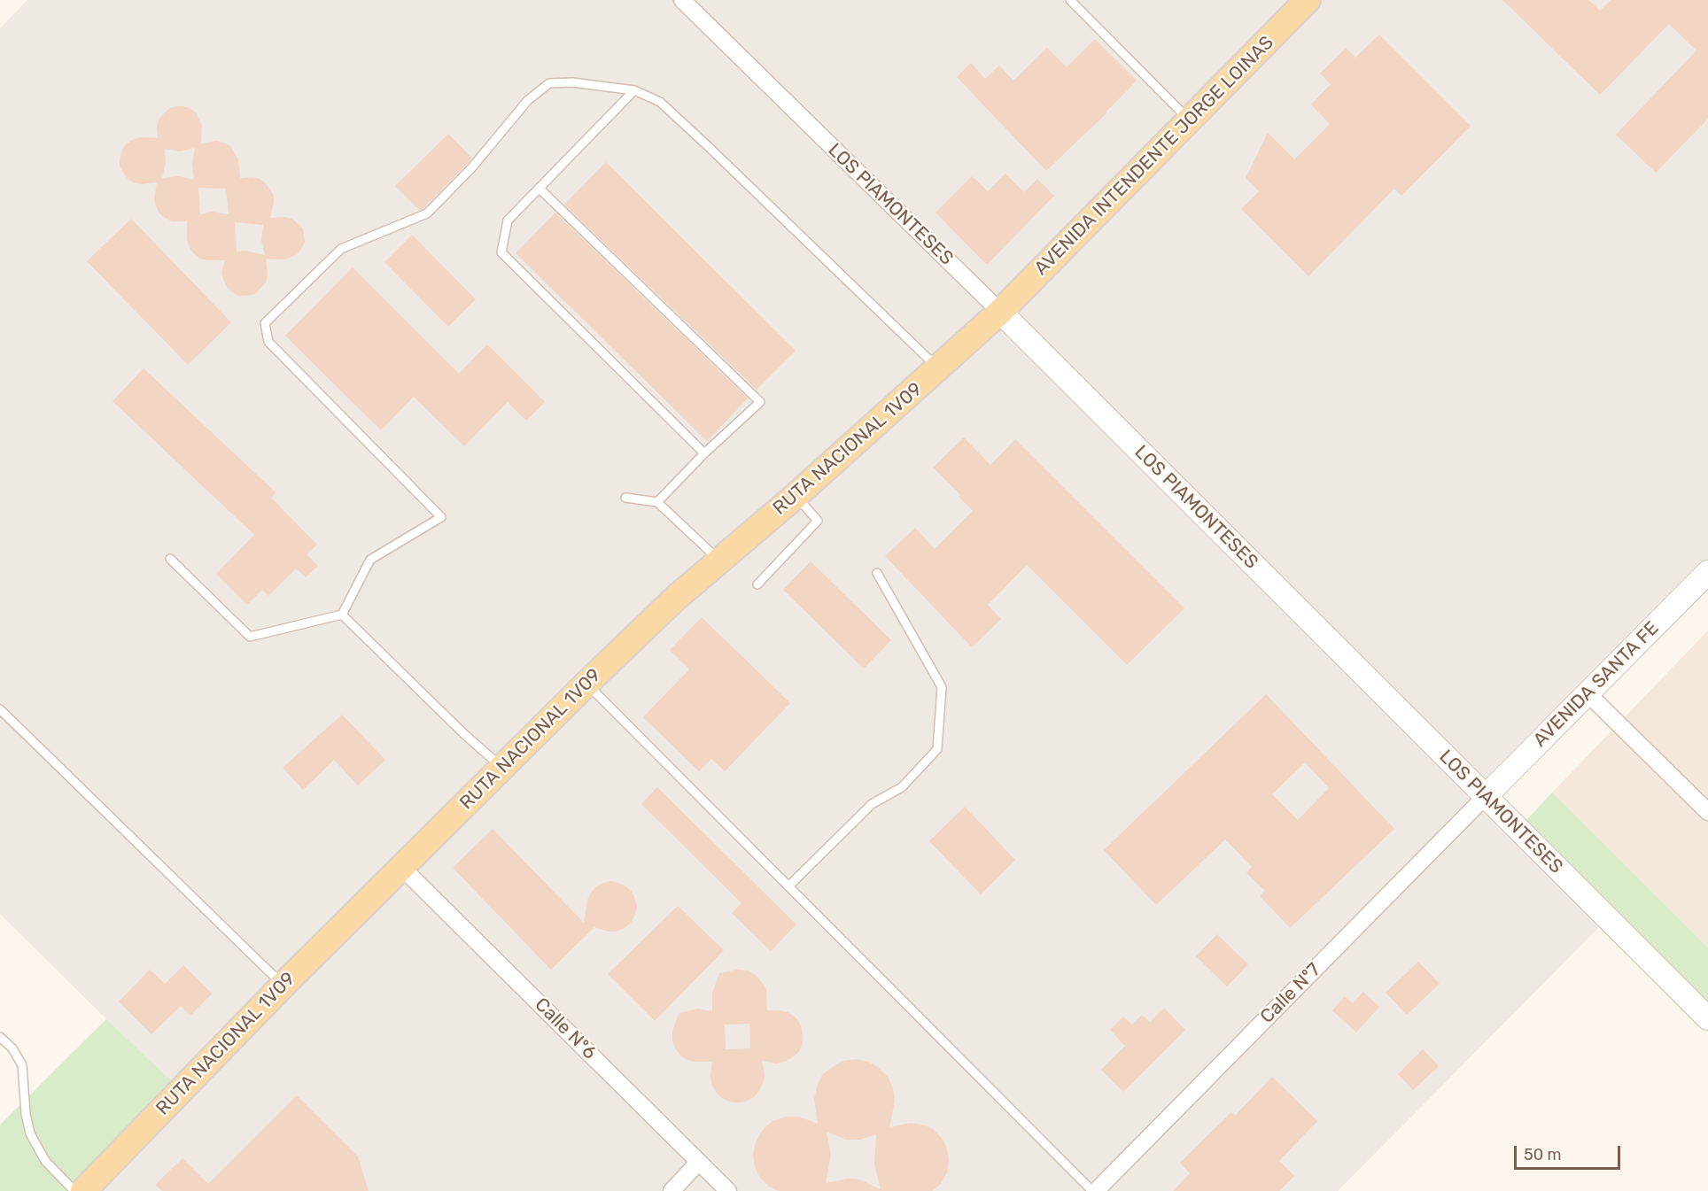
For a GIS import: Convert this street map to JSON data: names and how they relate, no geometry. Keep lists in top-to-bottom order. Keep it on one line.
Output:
{"streets":{"main road":["AVENIDA INTENDENTE JORGE LOINAS","LOS PIAMONTESES","RUTA NACIONAL 1V09","AVENIDA SANTA FE"],"street":["Calle Nº7","Calle Nº6"]},"crossings":[["AVENIDA INTENDENTE JORGE LOINAS","LOS PIAMONTESES"],["AVENIDA INTENDENTE JORGE LOINAS","RUTA NACIONAL 1V09"],["LOS PIAMONTESES","RUTA NACIONAL 1V09"],["LOS PIAMONTESES","AVENIDA SANTA FE"],["LOS PIAMONTESES","Calle Nº7"],["RUTA NACIONAL 1V09","Calle Nº6"],["AVENIDA SANTA FE","Calle Nº7"]],"scale_bar":"50 m"}
